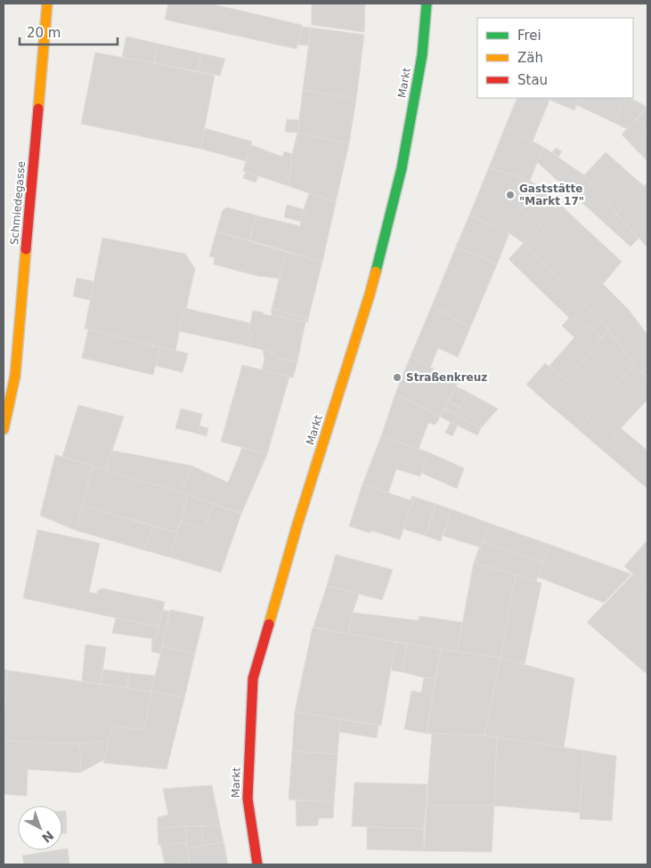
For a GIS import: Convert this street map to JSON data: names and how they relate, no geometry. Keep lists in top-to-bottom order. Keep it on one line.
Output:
{"streets":{"main road":["Markt","Schmiedegasse"]},"places":["Gaststätte \"Markt 17\"","Straßenkreuz"],"legend":["Frei","Zäh","Stau"],"scale_bar":"20 m","north":"bottom right"}
